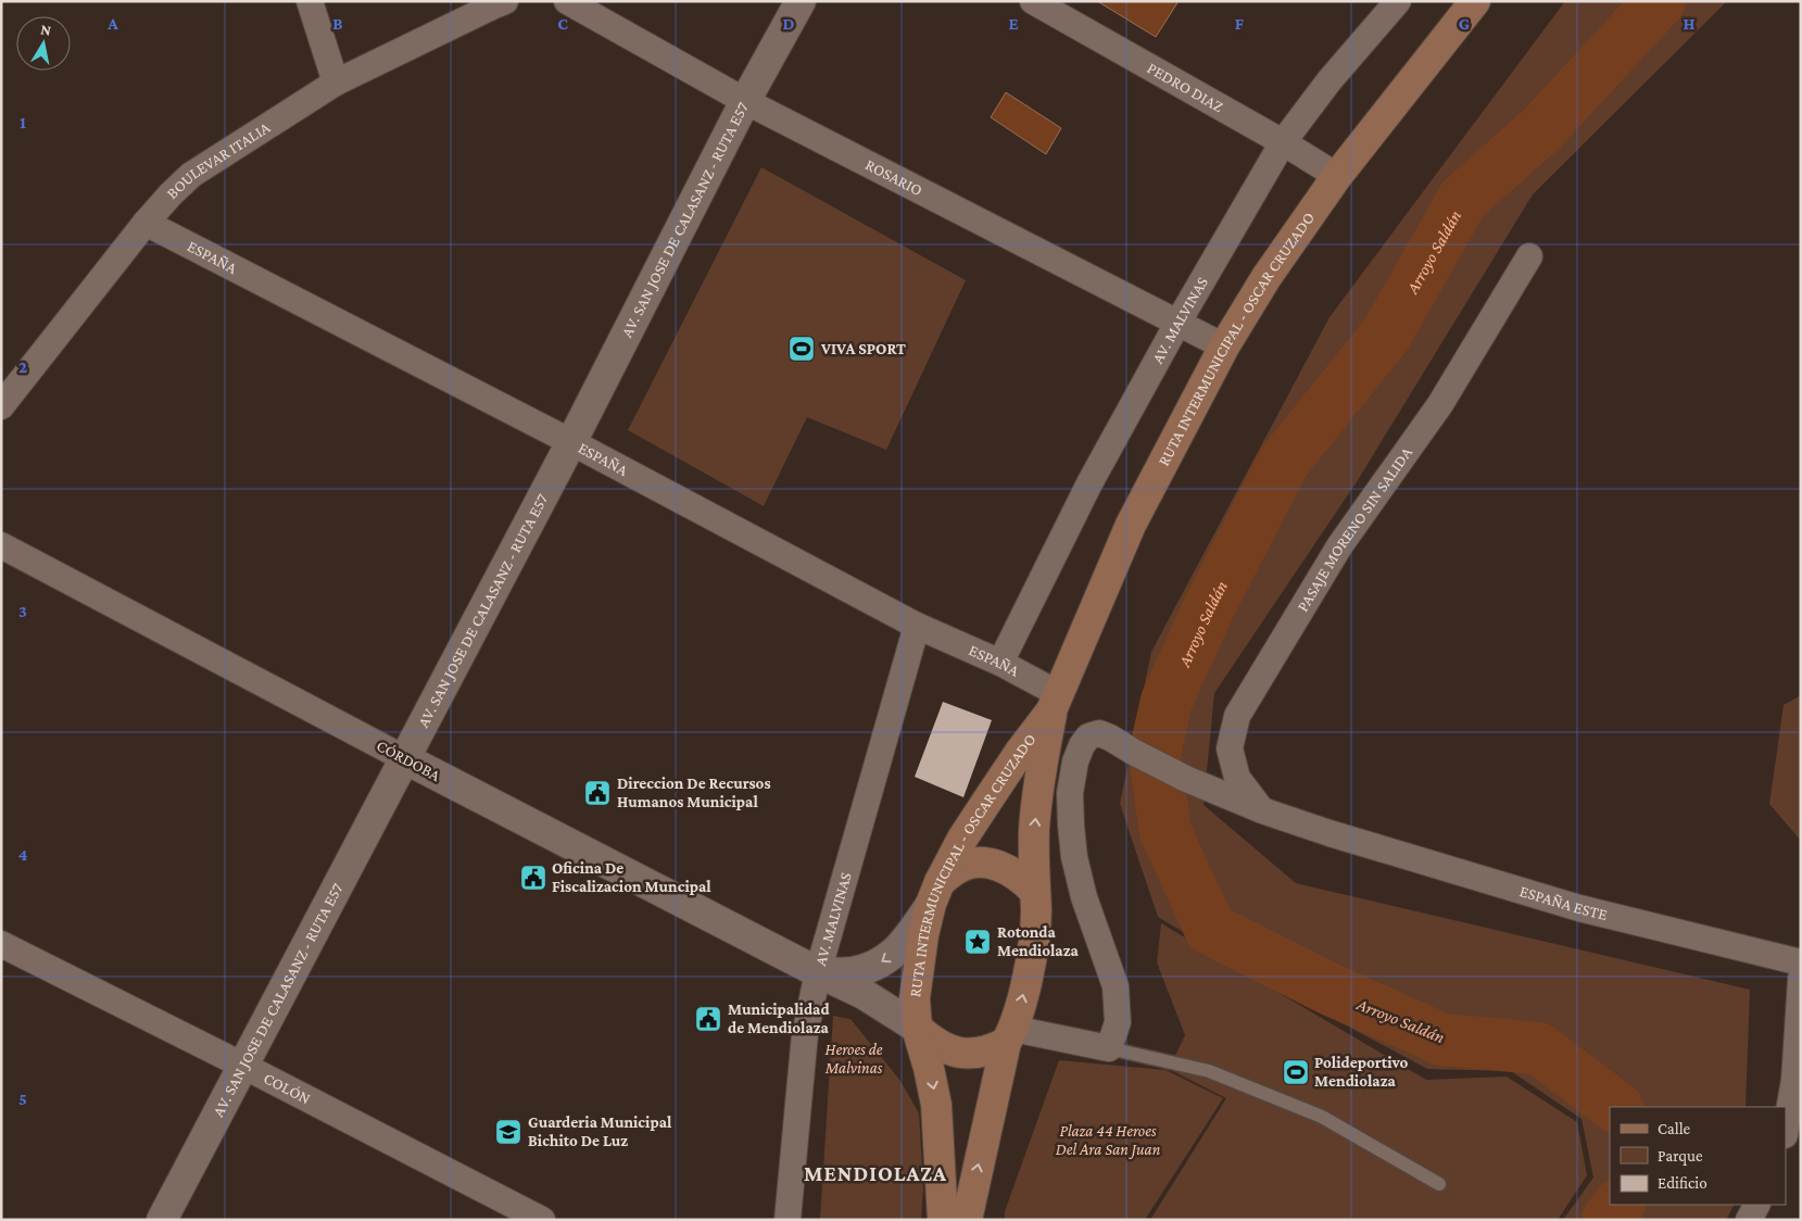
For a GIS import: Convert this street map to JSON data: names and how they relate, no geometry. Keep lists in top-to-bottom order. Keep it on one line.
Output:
{"streets":{"main road":["RUTA INTERMUNICIPAL - OSCAR CRUZADO"],"street":["PEDRO DIAZ","BOULEVAR ITALIA","ROSARIO","AV. SAN JOSE DE CALASANZ - RUTA E57","ESPAÑA","AV. MALVINAS","PASAJE MORENO SIN SALIDA","CÓRDOBA","ESPAÑA ESTE","COLÓN"]},"crossings":[["PEDRO DIAZ","AV. MALVINAS"],["PEDRO DIAZ","RUTA INTERMUNICIPAL - OSCAR CRUZADO"],["BOULEVAR ITALIA","ESPAÑA"],["ROSARIO","AV. SAN JOSE DE CALASANZ - RUTA E57"],["ROSARIO","AV. MALVINAS"],["ROSARIO","RUTA INTERMUNICIPAL - OSCAR CRUZADO"],["AV. SAN JOSE DE CALASANZ - RUTA E57","ESPAÑA"],["AV. SAN JOSE DE CALASANZ - RUTA E57","CÓRDOBA"],["AV. SAN JOSE DE CALASANZ - RUTA E57","COLÓN"],["ESPAÑA","AV. MALVINAS"],["ESPAÑA","RUTA INTERMUNICIPAL - OSCAR CRUZADO"],["AV. MALVINAS","CÓRDOBA"],["RUTA INTERMUNICIPAL - OSCAR CRUZADO","CÓRDOBA"],["PASAJE MORENO SIN SALIDA","ESPAÑA ESTE"]],"districts":["MENDIOLAZA"],"water":["Arroyo Saldán"],"parks":["Heroes de Malvinas","Plaza 44 Heroes Del Ara San Juan"],"places":{"sports":["VIVA SPORT","Polideportivo Mendiolaza"],"public building":["Direccion De Recursos Humanos Municipal","Oficina De Fiscalizacion Muncipal","Municipalidad de Mendiolaza"],"place":["Rotonda Mendiolaza"],"school or university":["Guarderia Municipal Bichito De Luz"]},"legend":["Calle","Parque","Edificio"],"north":"top","grid":{"columns":["A","B","C","D","E","F","G","H"],"rows":["1","2","3","4","5"]}}
